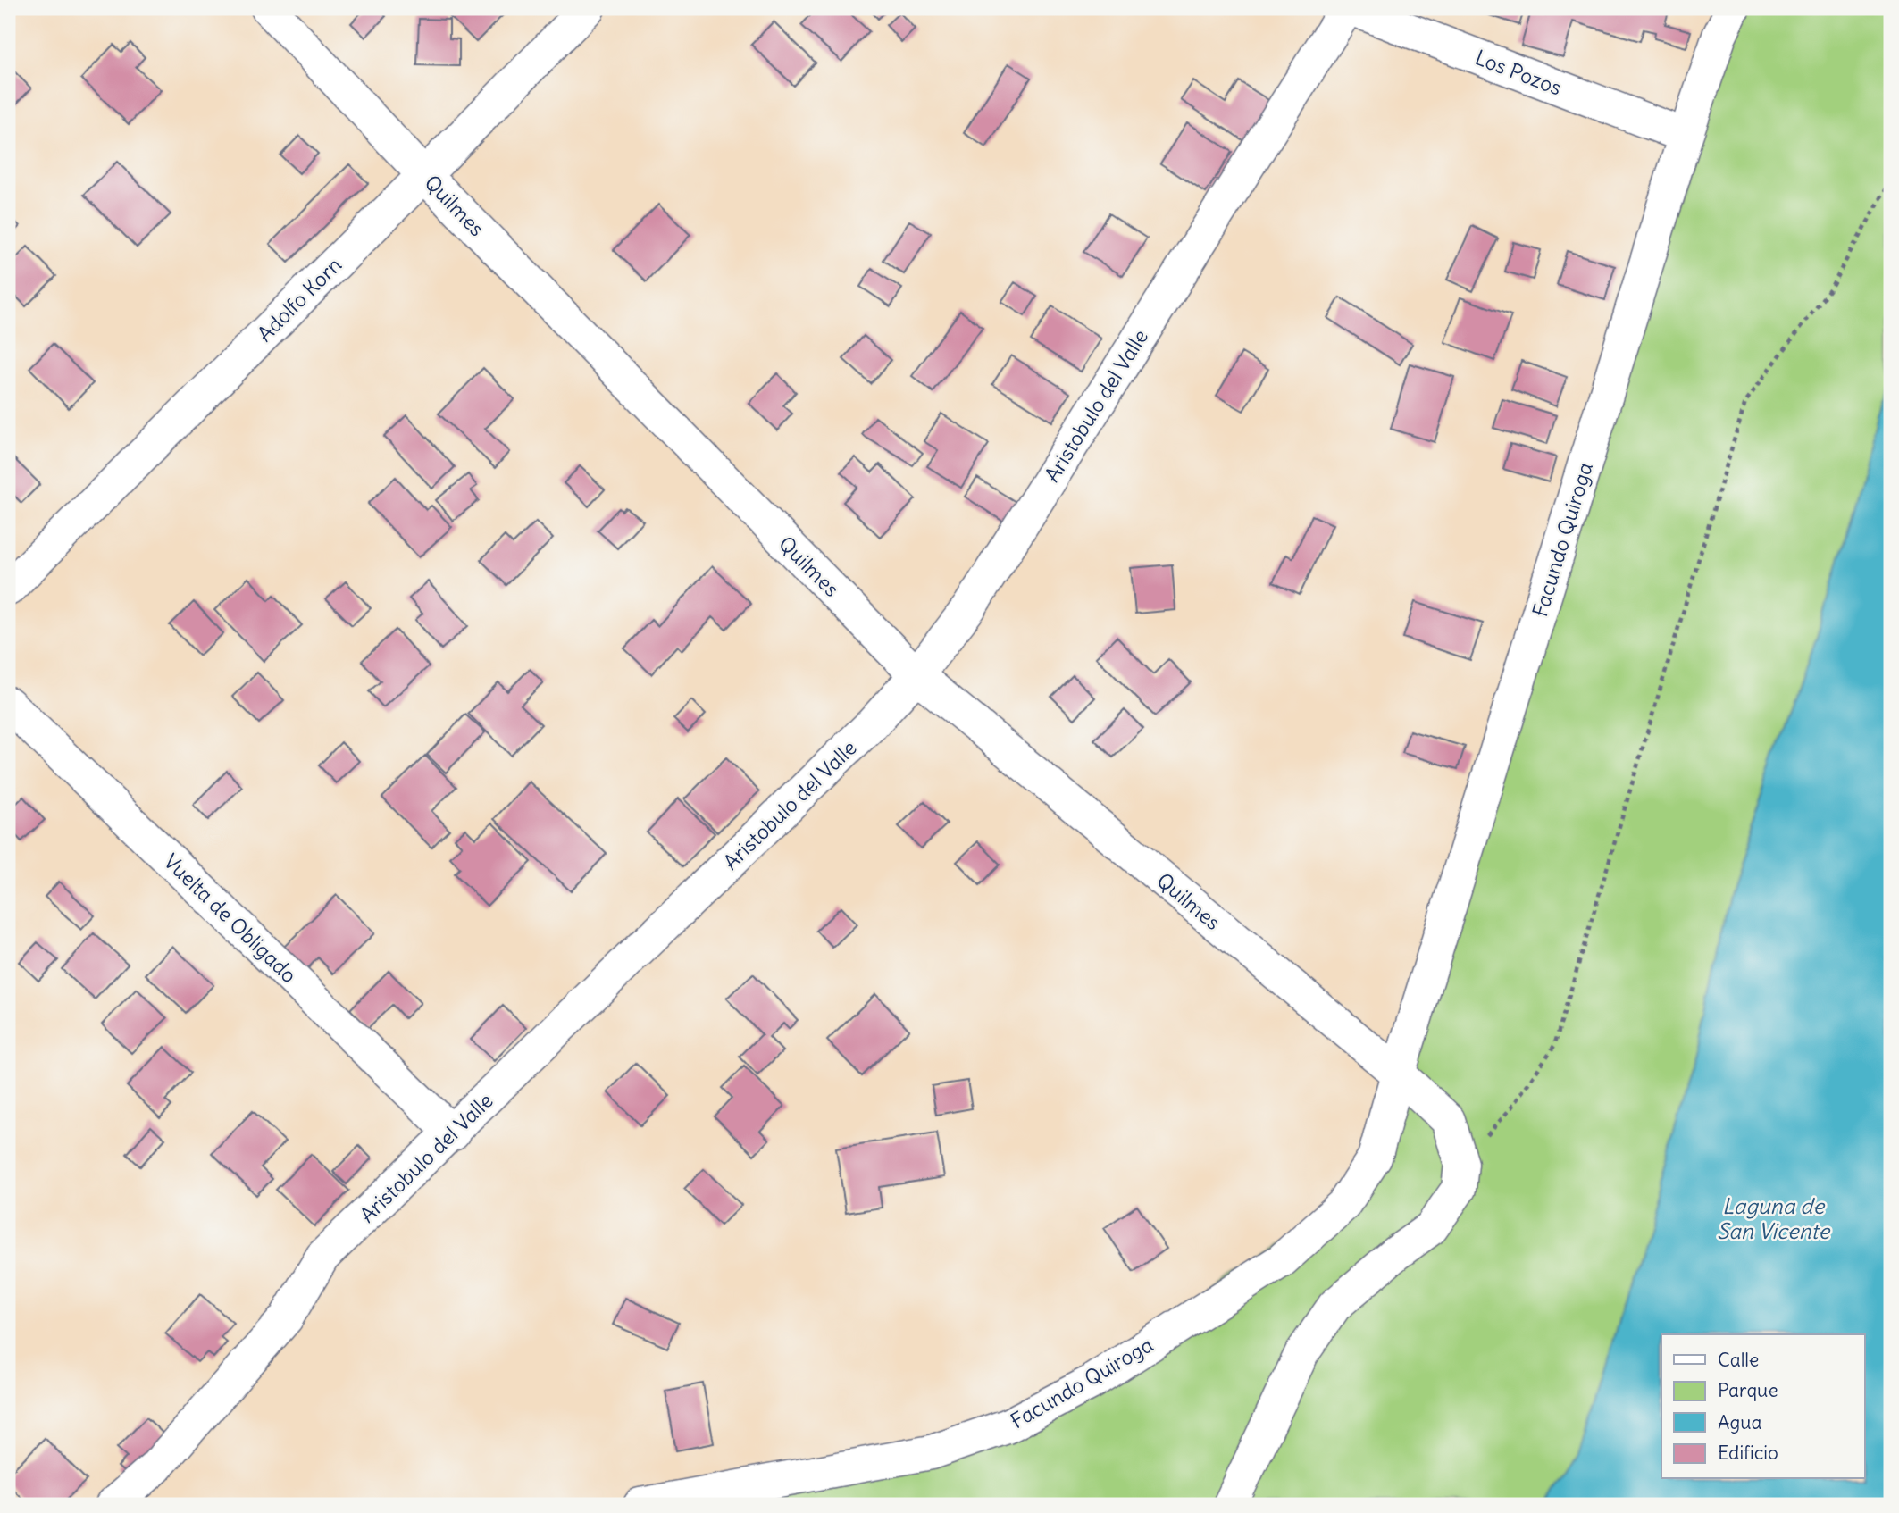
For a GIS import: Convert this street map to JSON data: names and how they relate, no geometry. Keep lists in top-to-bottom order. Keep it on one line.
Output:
{"streets":{"street":["Los Pozos","Quilmes","Adolfo Korn","Aristobulo del Valle","Facundo Quiroga","Vuelta de Obligado"]},"crossings":[["Los Pozos","Aristobulo del Valle"],["Los Pozos","Facundo Quiroga"],["Quilmes","Adolfo Korn"],["Quilmes","Aristobulo del Valle"],["Quilmes","Facundo Quiroga"],["Aristobulo del Valle","Vuelta de Obligado"]],"water":["Laguna de San Vicente"],"legend":["Calle","Parque","Agua","Edificio"]}
